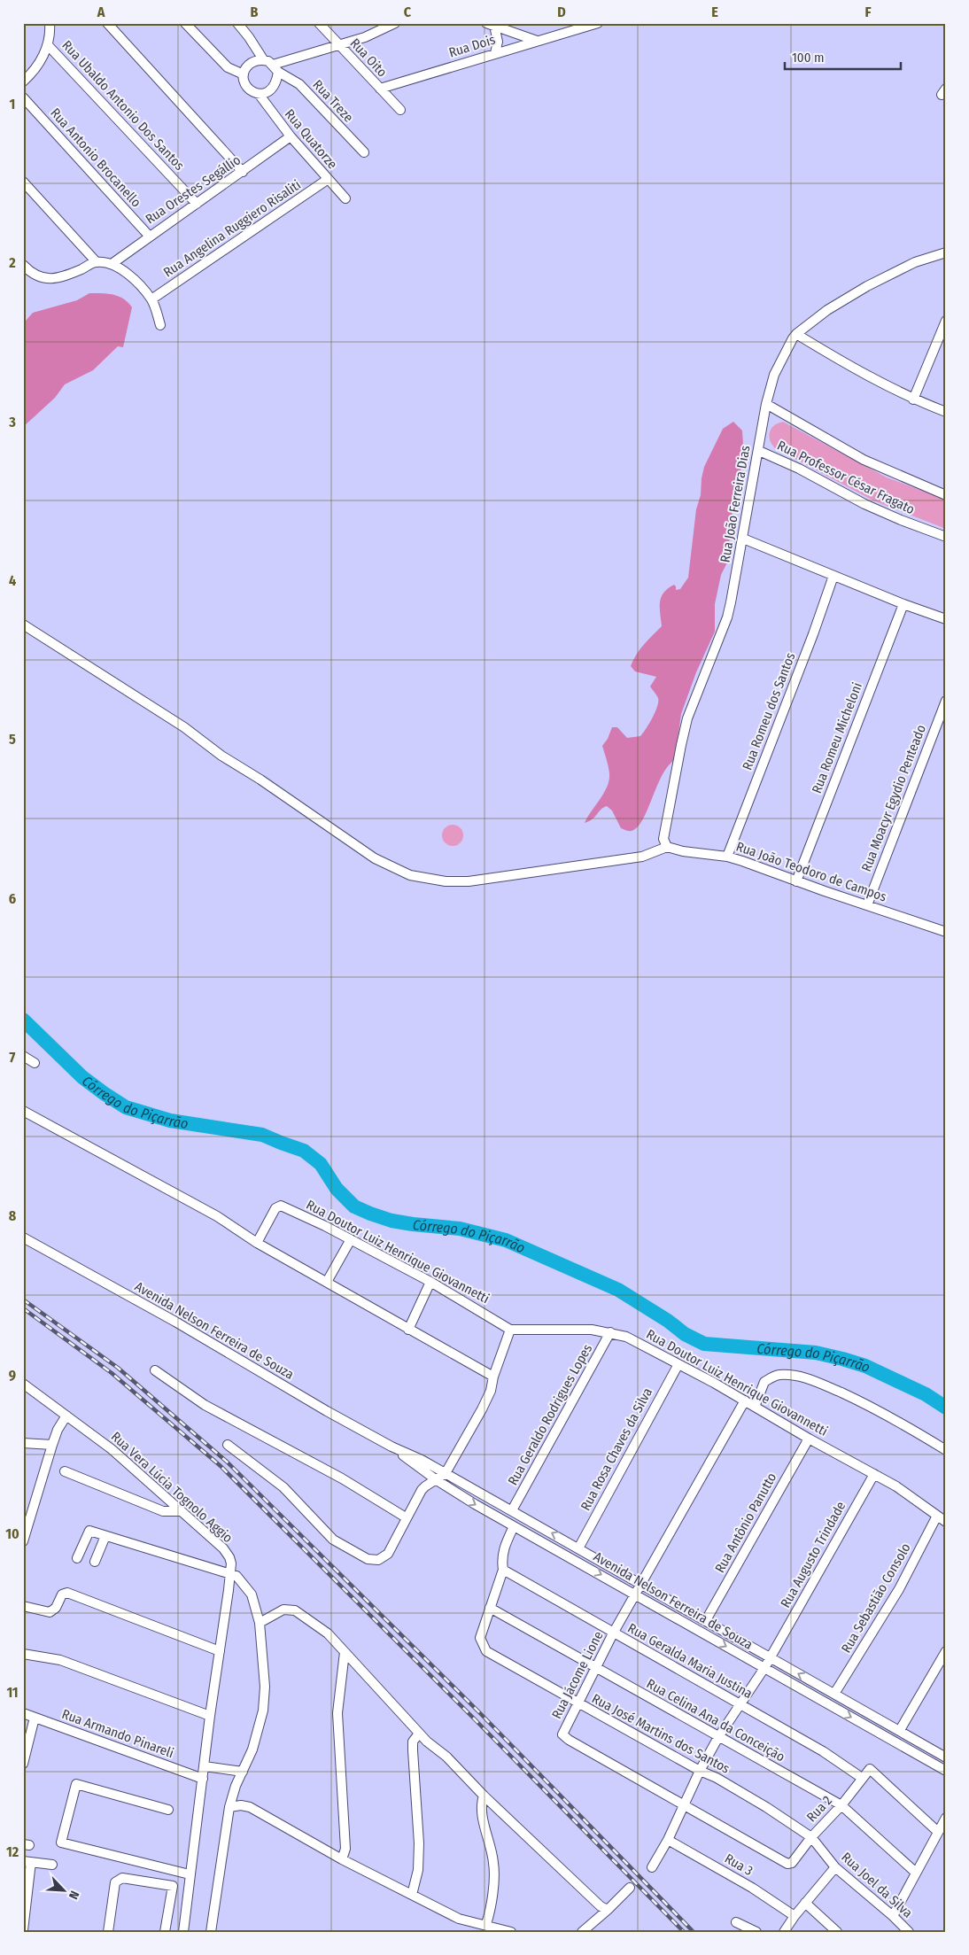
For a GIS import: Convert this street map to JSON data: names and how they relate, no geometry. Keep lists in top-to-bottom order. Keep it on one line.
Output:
{"streets":{"street":["Rua Dois","Rua Oito","Rua Treze","Rua Ubaldo Antonio Dos Santos","Rua Quatorze","Rua Antonio Brocanello","Rua Orestes Segállio","Rua Angelina Ruggiero Risaliti","Rua Professor César Fragato","Rua João Ferreira Dias","Rua Romeu dos Santos","Rua Romeu Micheloni","Rua Moacyr Egydio Penteado","Rua João Teodoro de Campos","Rua Doutor Luiz Henrique Giovannetti","Avenida Nelson Ferreira de Souza","Rua Geraldo Rodrigues Lopes","Rua Rosa Chaves da Silva","Rua Vera Lúcia Tognolo Aggio","Rua Antônio Panutto","Rua Augusto Trindade","Rua Sebastião Consolo","Rua Geralda Maria Justina","Rua Jácome Lione","Rua Celina Ana da Conceição","Rua Armando Pinareli","Rua José Martins dos Santos","Rua 2","Rua 3","Rua Joel da Silva"]},"crossings":[["Rua Dois","Rua Oito"],["Rua Treze","Rua Quatorze"],["Rua Ubaldo Antonio Dos Santos","Rua Orestes Segállio"],["Rua Quatorze","Rua Orestes Segállio"],["Rua Quatorze","Rua Angelina Ruggiero Risaliti"],["Rua Antonio Brocanello","Rua Orestes Segállio"],["Rua Professor César Fragato","Rua João Ferreira Dias"],["Rua João Ferreira Dias","Rua João Teodoro de Campos"],["Rua Romeu dos Santos","Rua João Teodoro de Campos"],["Rua Romeu Micheloni","Rua João Teodoro de Campos"],["Rua Moacyr Egydio Penteado","Rua João Teodoro de Campos"],["Rua Doutor Luiz Henrique Giovannetti","Rua Geraldo Rodrigues Lopes"],["Rua Doutor Luiz Henrique Giovannetti","Rua Rosa Chaves da Silva"],["Rua Doutor Luiz Henrique Giovannetti","Rua Antônio Panutto"],["Rua Doutor Luiz Henrique Giovannetti","Rua Augusto Trindade"],["Rua Doutor Luiz Henrique Giovannetti","Rua Sebastião Consolo"],["Rua Doutor Luiz Henrique Giovannetti","Rua Jácome Lione"],["Avenida Nelson Ferreira de Souza","Rua Geraldo Rodrigues Lopes"],["Avenida Nelson Ferreira de Souza","Rua Rosa Chaves da Silva"],["Avenida Nelson Ferreira de Souza","Rua Antônio Panutto"],["Avenida Nelson Ferreira de Souza","Rua Augusto Trindade"],["Avenida Nelson Ferreira de Souza","Rua Sebastião Consolo"],["Avenida Nelson Ferreira de Souza","Rua Jácome Lione"],["Rua Vera Lúcia Tognolo Aggio","Rua Armando Pinareli"],["Rua Augusto Trindade","Rua Geralda Maria Justina"],["Rua Augusto Trindade","Rua Jácome Lione"],["Rua Augusto Trindade","Rua Celina Ana da Conceição"],["Rua Augusto Trindade","Rua José Martins dos Santos"],["Rua Augusto Trindade","Rua 3"],["Rua Geralda Maria Justina","Rua Jácome Lione"],["Rua Geralda Maria Justina","Rua 2"],["Rua Jácome Lione","Rua Celina Ana da Conceição"],["Rua Jácome Lione","Rua José Martins dos Santos"],["Rua Jácome Lione","Rua 2"],["Rua Celina Ana da Conceição","Rua José Martins dos Santos"],["Rua Celina Ana da Conceição","Rua 2"],["Rua José Martins dos Santos","Rua 2"],["Rua José Martins dos Santos","Rua Joel da Silva"],["Rua 2","Rua Joel da Silva"]],"water":["Córrego do Piçarrão"],"scale_bar":"100 m","north":"bottom right","grid":{"columns":["A","B","C","D","E","F"],"rows":["1","2","3","4","5","6","7","8","9","10","11","12"]}}
